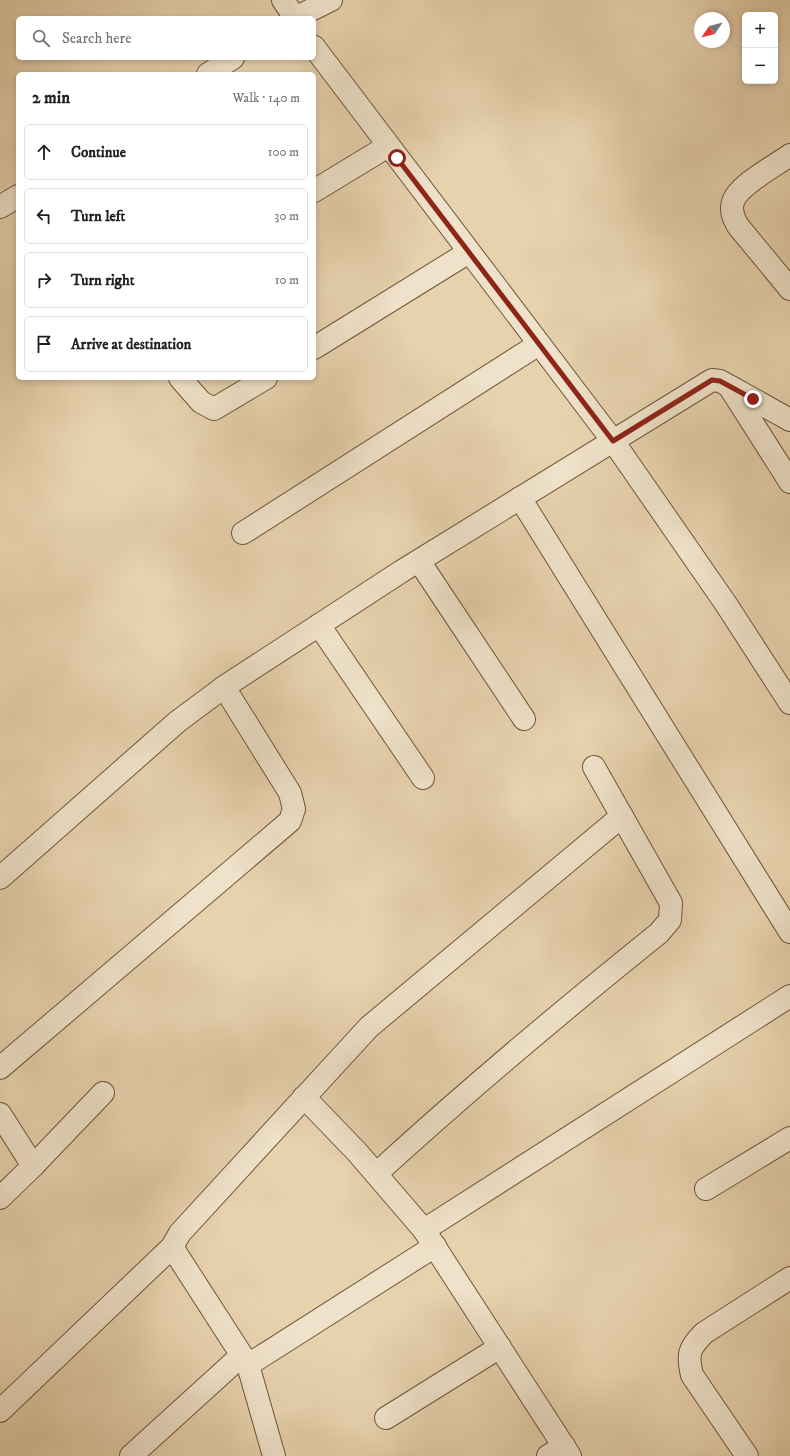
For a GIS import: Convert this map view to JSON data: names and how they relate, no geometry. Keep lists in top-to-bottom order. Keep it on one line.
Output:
{"north":"bottom left","page":{"map_buttons":["+","−"],"search":"Search here","heading":["2 min","Walk · 140 m"],"list":[["Continue","100 m"],["Turn left","30 m"],["Turn right","10 m"],"Arrive at destination"]}}
